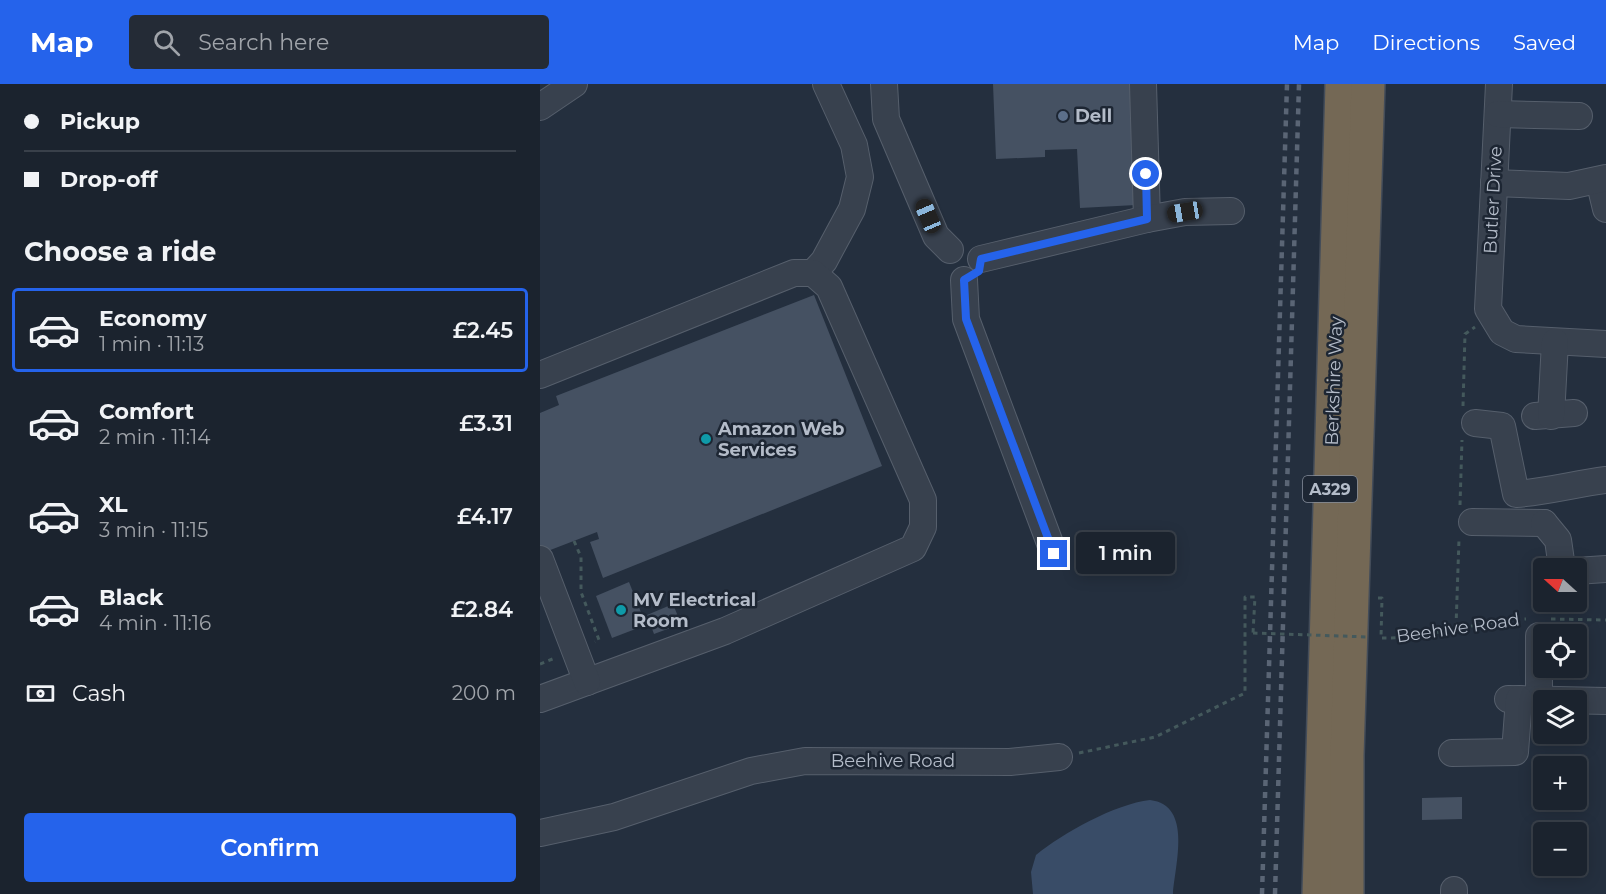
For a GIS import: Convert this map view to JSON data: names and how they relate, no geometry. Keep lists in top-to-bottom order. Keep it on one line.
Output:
{"streets":{"highway":["Berkshire Way","A329"],"street":["Butler Drive","Beehive Road"]},"places":["Dell","Amazon Web Services","MV Electrical Room"],"north":"left","page":{"header":"Map","search":"Search here","nav":["Map","Directions","Saved"],"banner":["Pickup","Drop-off"],"heading":"Choose a ride","list":[{"name":"Economy","note":"1 min · 11:13","value":"£2.45"},{"name":"Comfort","note":"2 min · 11:14","value":"£3.31"},{"name":"XL","note":"3 min · 11:15","value":"£4.17"},{"name":"Black","note":"4 min · 11:16","value":"£2.84"}],"bubble":"1 min","map_buttons":["+","−"],"pay":["Cash","200 m"],"buttons":"Confirm"}}
